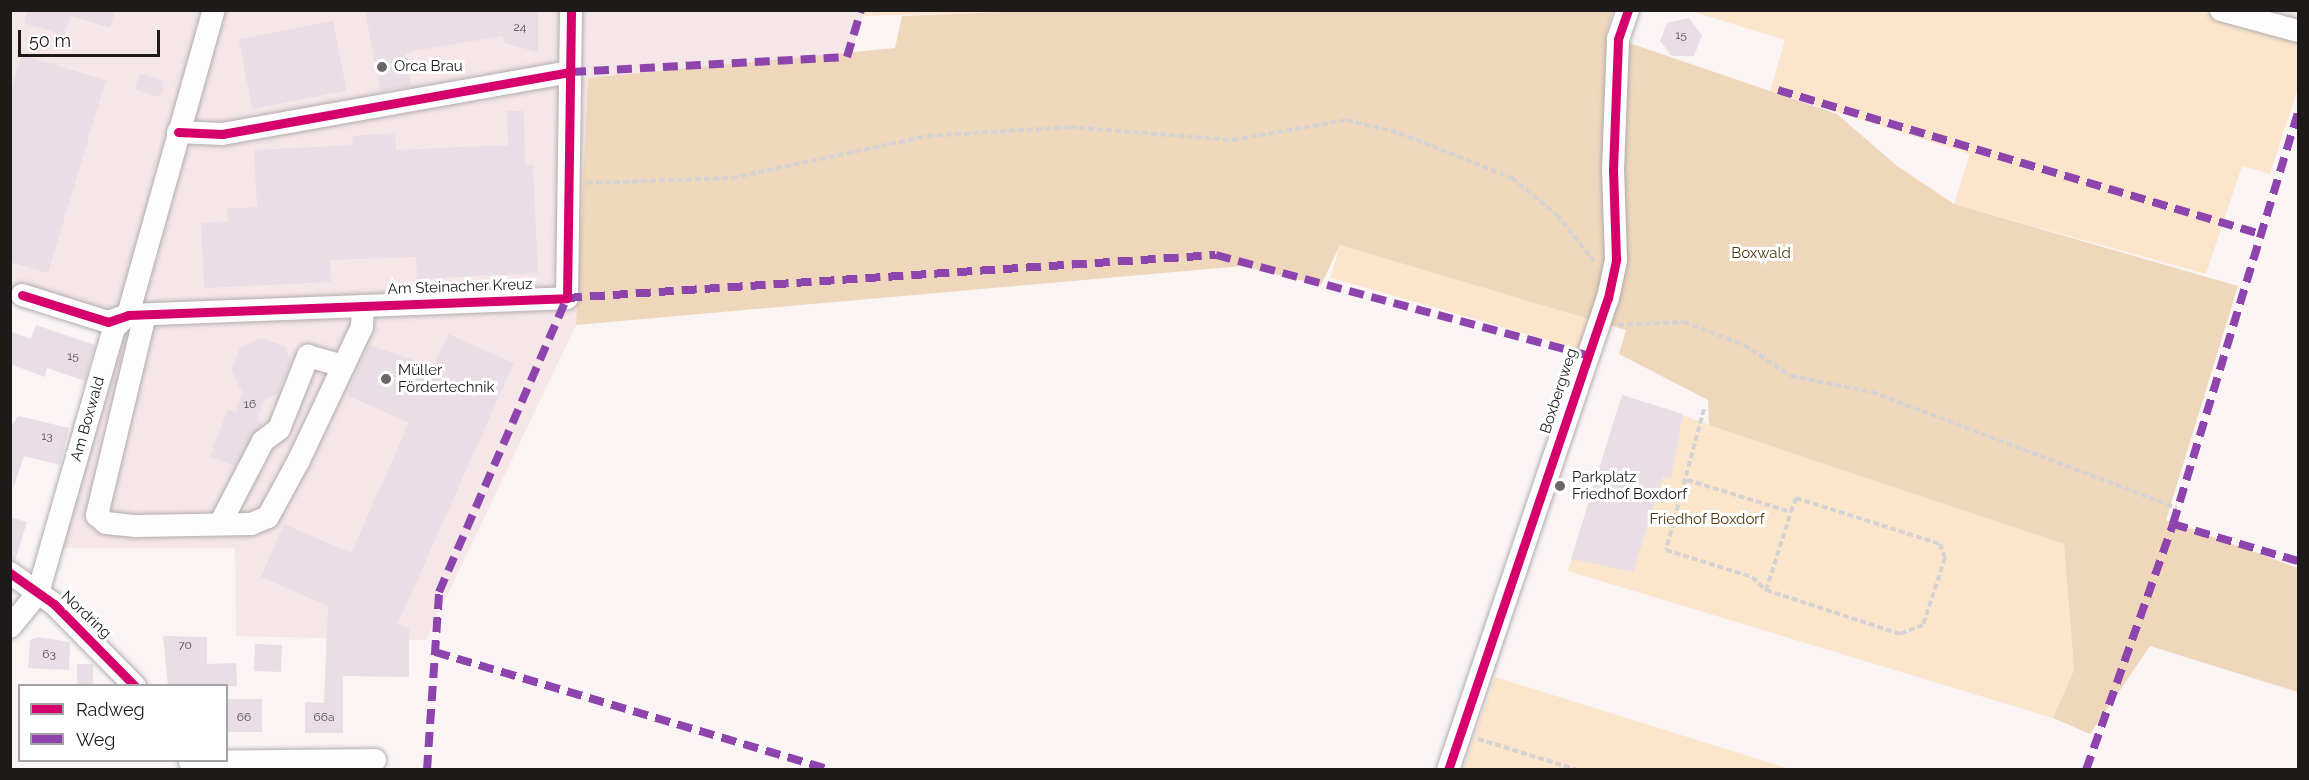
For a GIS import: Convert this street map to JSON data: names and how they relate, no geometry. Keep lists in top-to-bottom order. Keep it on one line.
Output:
{"streets":{"street":["Am Steinacher Kreuz","Boxbergweg","Am Boxwald","Nordring"]},"crossings":[["Am Steinacher Kreuz","Am Boxwald"],["Am Boxwald","Nordring"]],"parks":["Boxwald","Friedhof Boxdorf"],"places":["Orca Brau","Müller Fördertechnik","Parkplatz Friedhof Boxdorf"],"house_numbers":["24","15","15","16","13","70","63","66","66a"],"legend":["Radweg","Weg"],"scale_bar":"50 m"}
